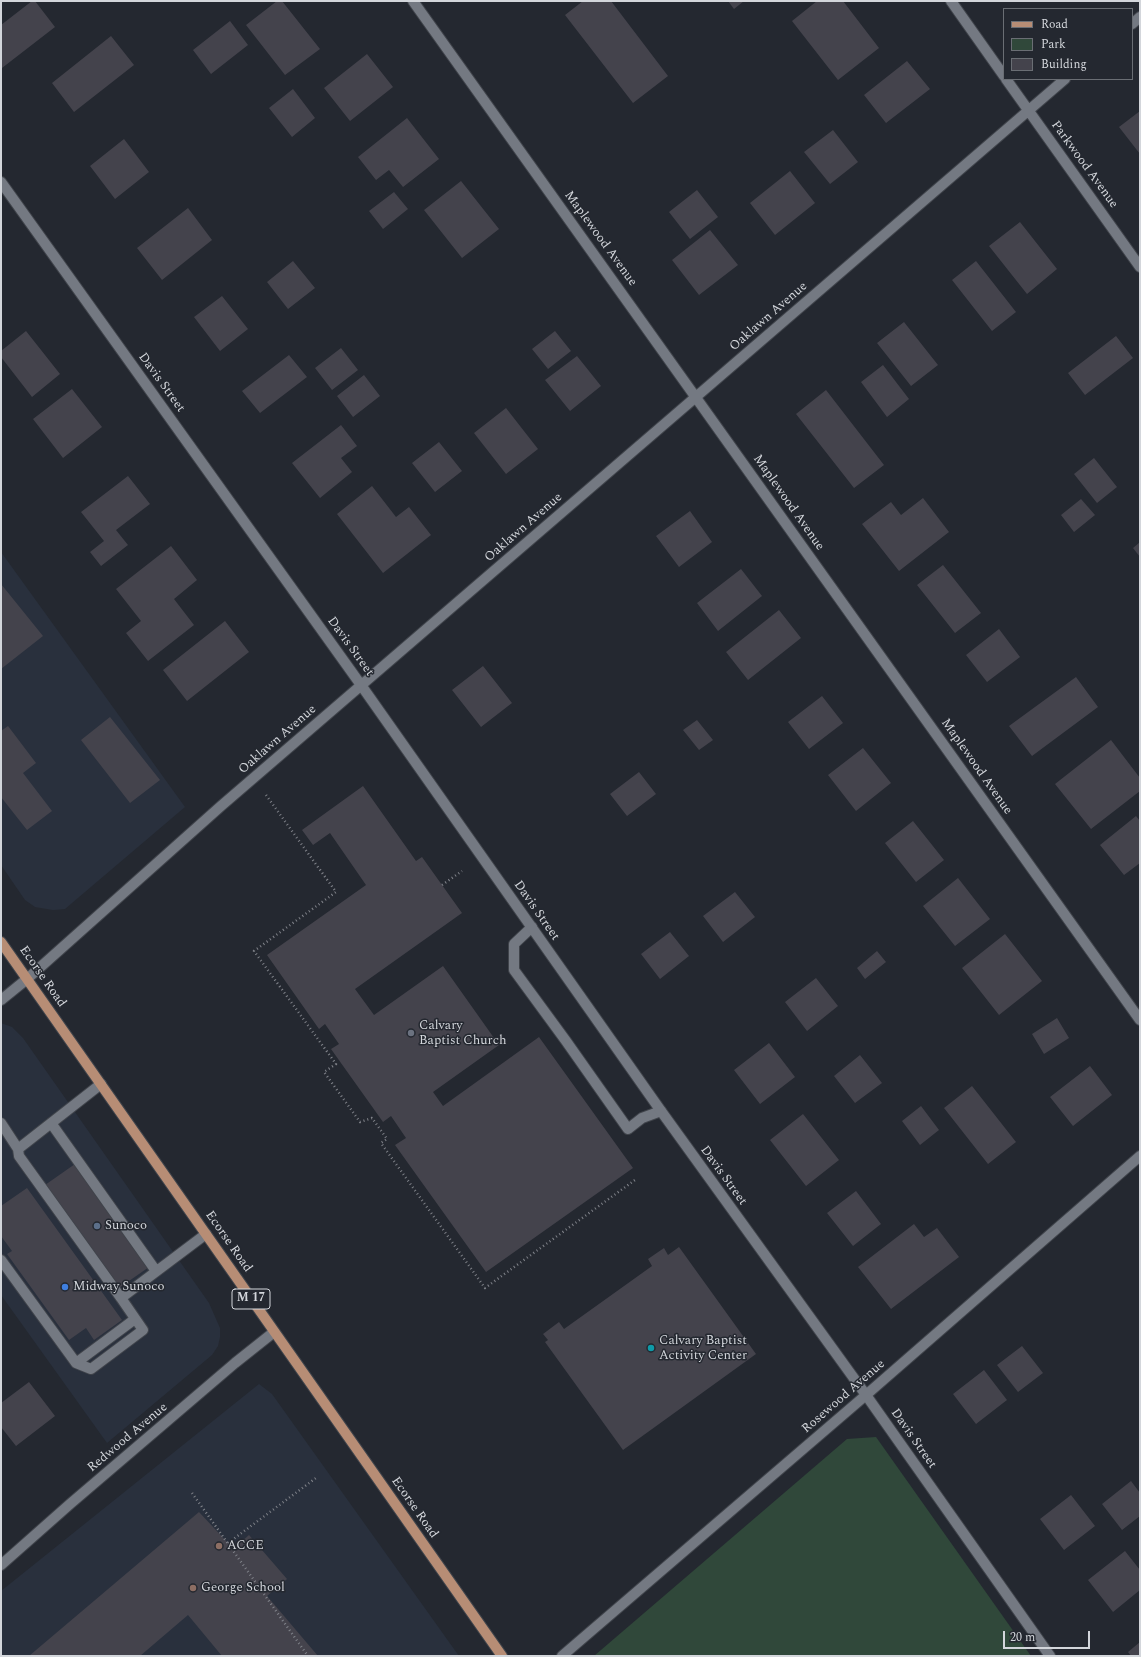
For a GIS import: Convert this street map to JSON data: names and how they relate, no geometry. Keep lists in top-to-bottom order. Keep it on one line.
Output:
{"streets":{"main road":["Ecorse Road","M 17"],"street":["Parkwood Avenue","Maplewood Avenue","Oaklawn Avenue","Davis Street","Rosewood Avenue","Redwood Avenue"]},"crossings":[["Parkwood Avenue","Oaklawn Avenue"],["Maplewood Avenue","Oaklawn Avenue"],["Oaklawn Avenue","Davis Street"],["Oaklawn Avenue","Ecorse Road"],["Davis Street","Rosewood Avenue"],["Ecorse Road","Redwood Avenue"]],"places":["Calvary Baptist Church","Sunoco","Midway Sunoco","Calvary Baptist Activity Center","ACCE","George School"],"legend":["Road","Park","Building"],"scale_bar":"20 m"}
